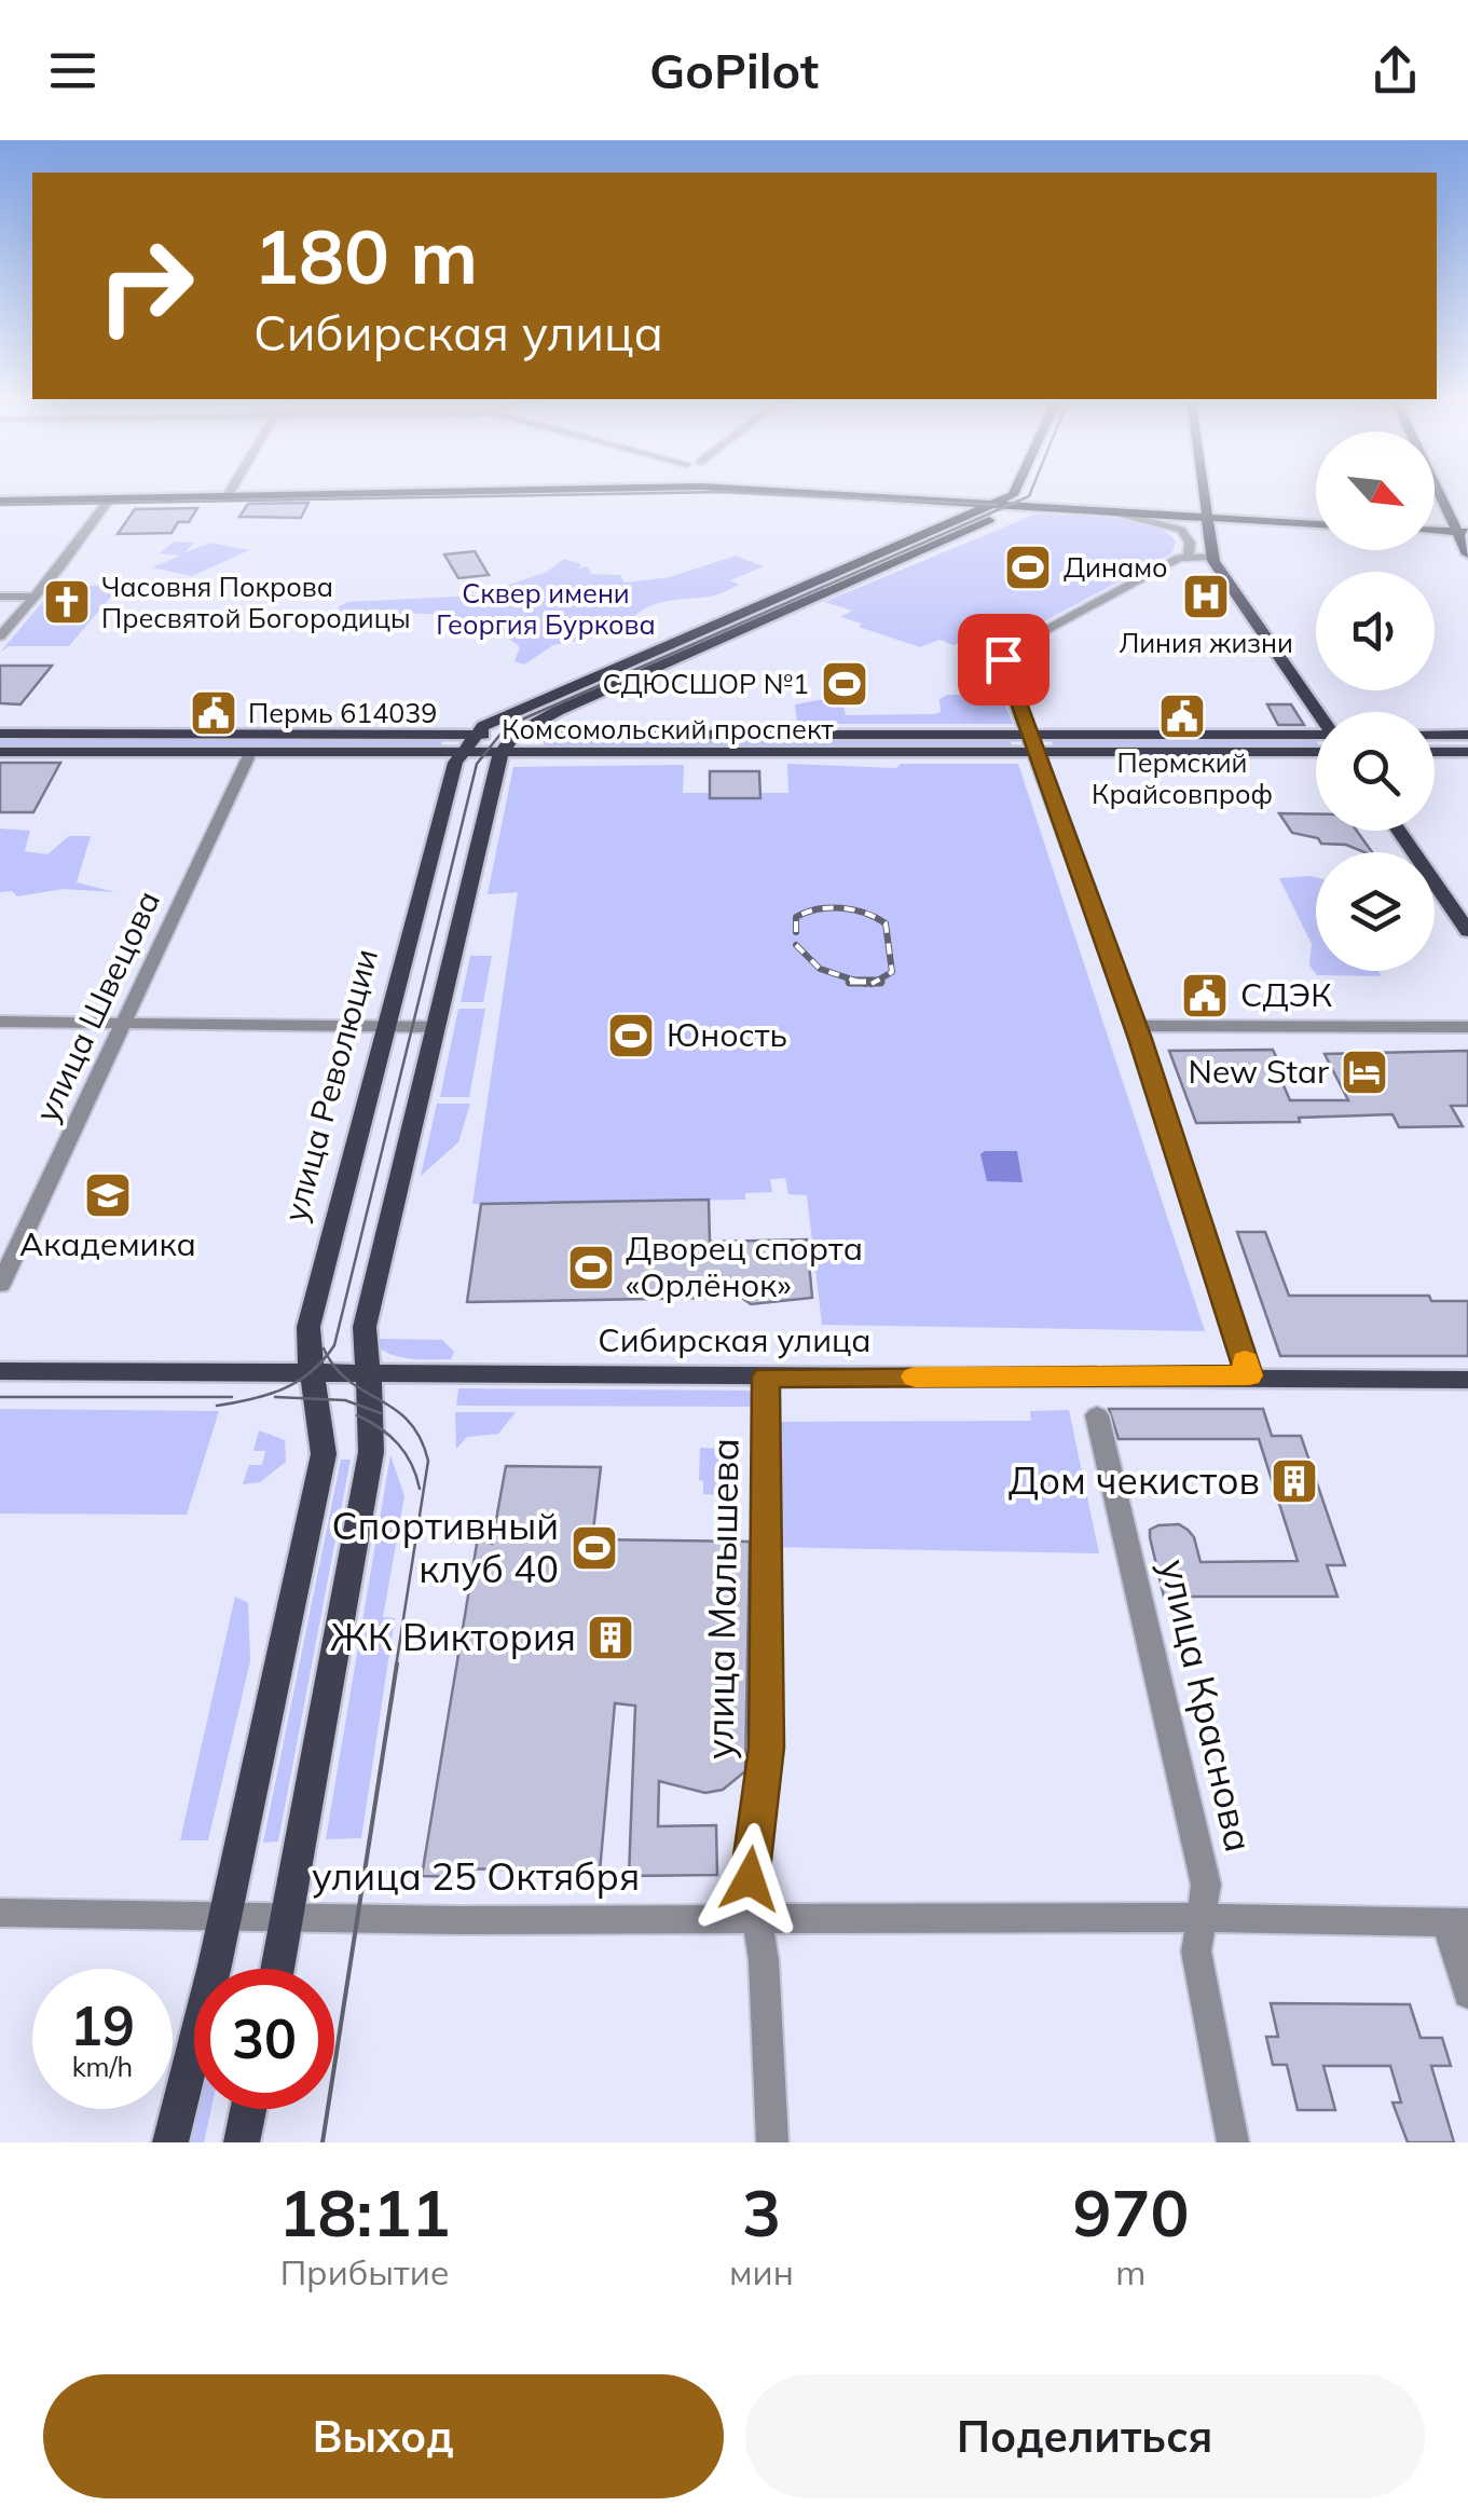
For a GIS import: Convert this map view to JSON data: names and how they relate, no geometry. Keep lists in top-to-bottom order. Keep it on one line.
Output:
{"streets":{"main road":["Комсомольский проспект","улица Революции","Сибирская улица"],"street":["улица Швецова","улица Малышева","улица Краснова","улица 25 Октября"]},"crossings":[["Комсомольский проспект","улица Швецова"],["Комсомольский проспект","улица Революции"],["улица Революции","Сибирская улица"],["улица Революции","улица 25 Октября"],["Сибирская улица","улица Малышева"],["улица Малышева","улица 25 Октября"],["улица Краснова","улица 25 Октября"]],"parks":["Сквер имени Георгия Буркова"],"places":{"sports":["Динамо","СДЮСШОР №1","Юность","Дворец спорта «Орлёнок»","Спортивный клуб 40"],"hospital":["Линия жизни"],"church":["Часовня Покрова Пресвятой Богородицы"],"public building":["Пермь 614039","Пермский Крайсовпроф","СДЭК"],"hotel":["New Star"],"school or university":["Академика"],"building":["Дом чекистов","ЖК Виктория"]},"north":"bottom right","page":{"header":"GoPilot","turn":["180 m","Сибирская улица"],"speed":"19 km/h","limit":"30","eta":["18:11","Прибытие","3","мин","970","m"],"buttons":["Выход","Поделиться"]}}
